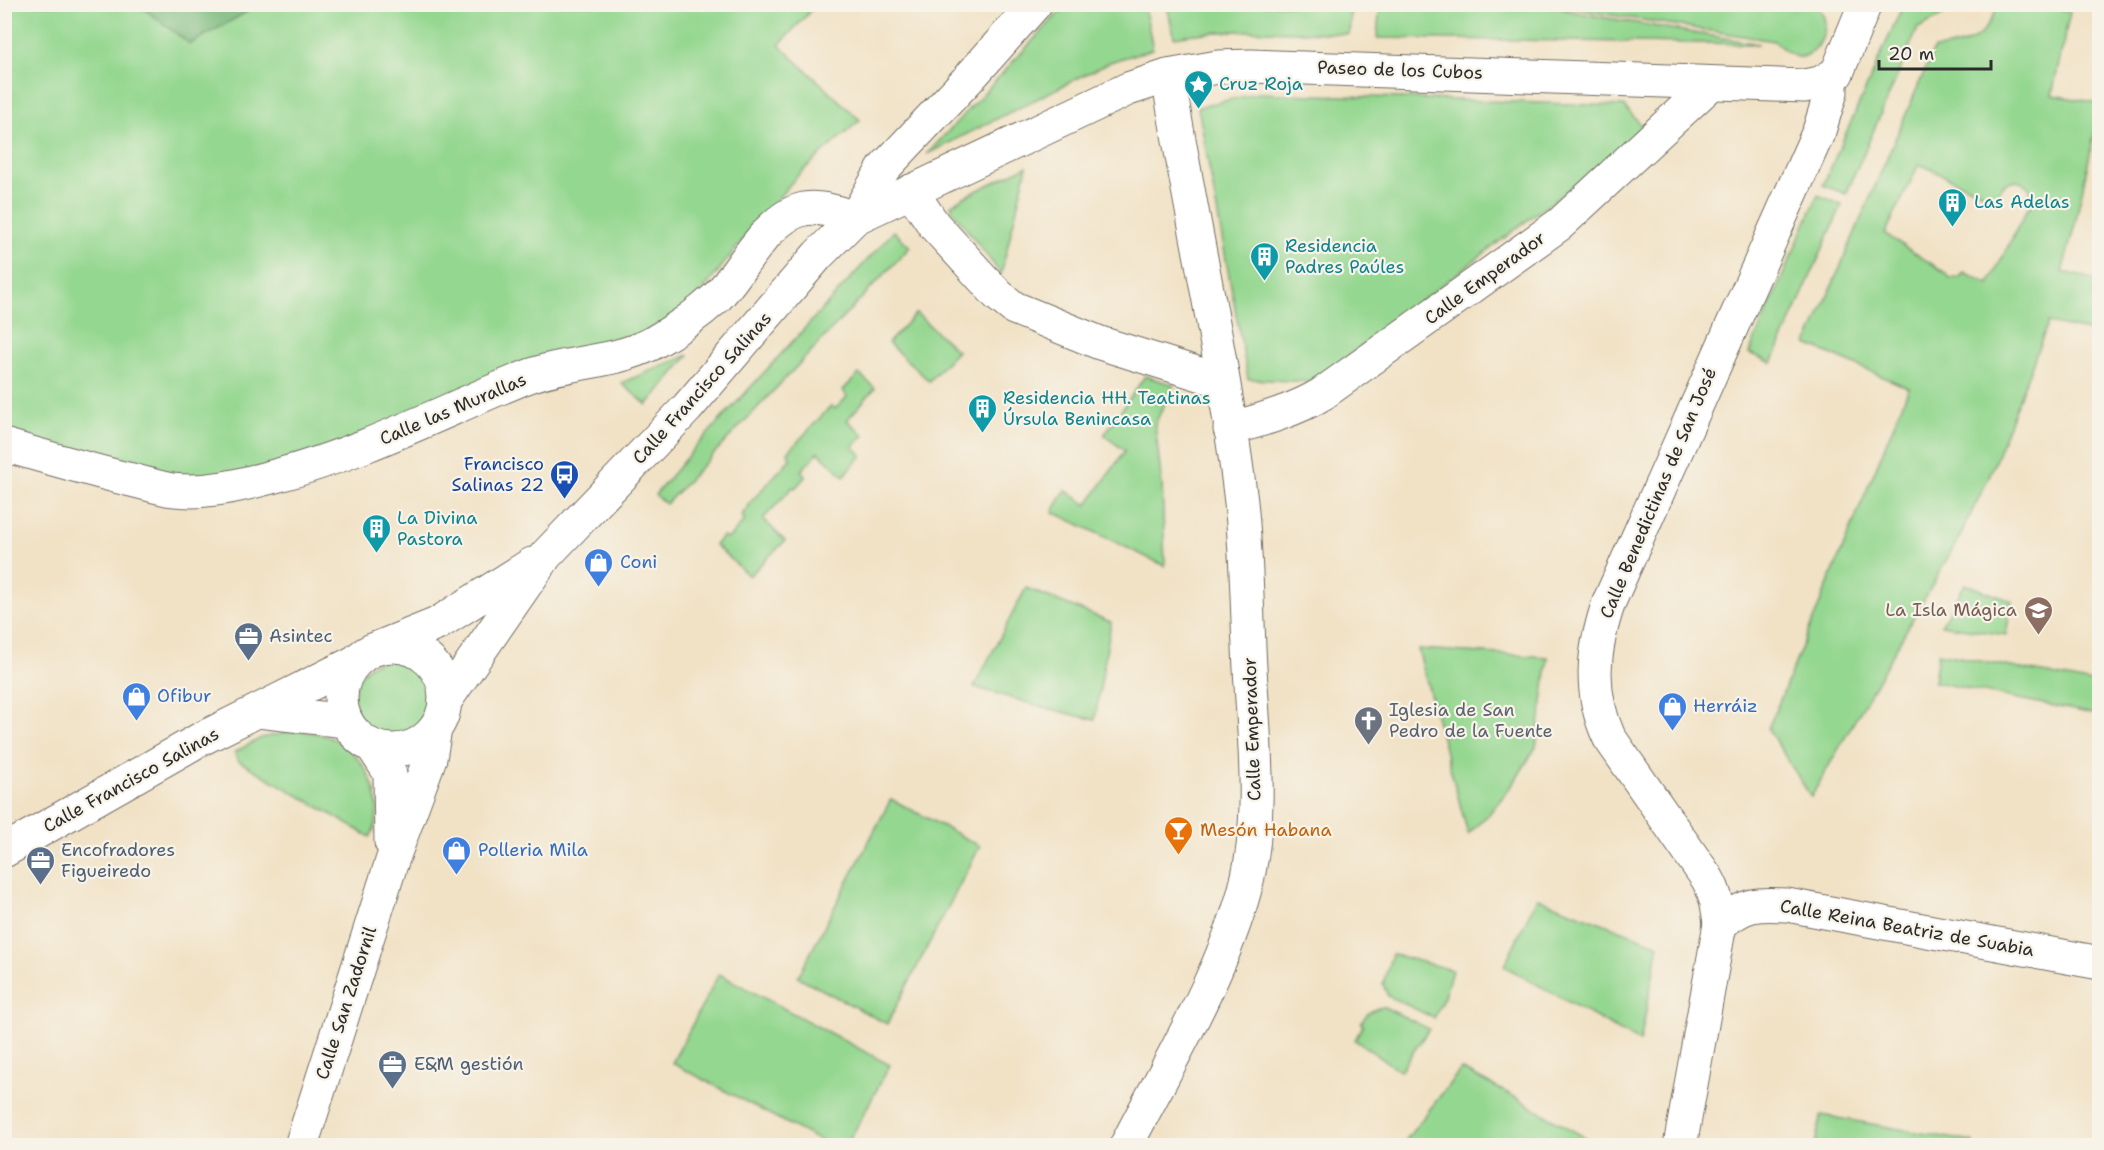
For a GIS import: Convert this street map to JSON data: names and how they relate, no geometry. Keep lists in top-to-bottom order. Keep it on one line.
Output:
{"streets":{"street":["Paseo de los Cubos","Calle Emperador","Calle Francisco Salinas","Calle las Murallas","Calle Benedictinas de San José","Calle Reina Beatriz de Suabia","Calle San Zadornil"]},"crossings":[["Paseo de los Cubos","Calle Emperador"],["Paseo de los Cubos","Calle Francisco Salinas"],["Paseo de los Cubos","Calle Benedictinas de San José"],["Calle Francisco Salinas","Calle las Murallas"],["Calle Francisco Salinas","Calle San Zadornil"],["Calle Benedictinas de San José","Calle Reina Beatriz de Suabia"]],"places":{"place":["Cruz Roja"],"building":["Las Adelas","Residencia Padres Paúles","Residencia HH. Teatinas Úrsula Benincasa","La Divina Pastora"],"bus stop":["Francisco Salinas 22"],"shop":["Coni","Ofibur","Herráiz","Polleria Mila"],"school or university":["La Isla Mágica"],"office":["Asintec","Encofradores Figueiredo","E&M gestión"],"church":["Iglesia de San Pedro de la Fuente"],"bar":["Mesón Habana"]},"scale_bar":"20 m"}
